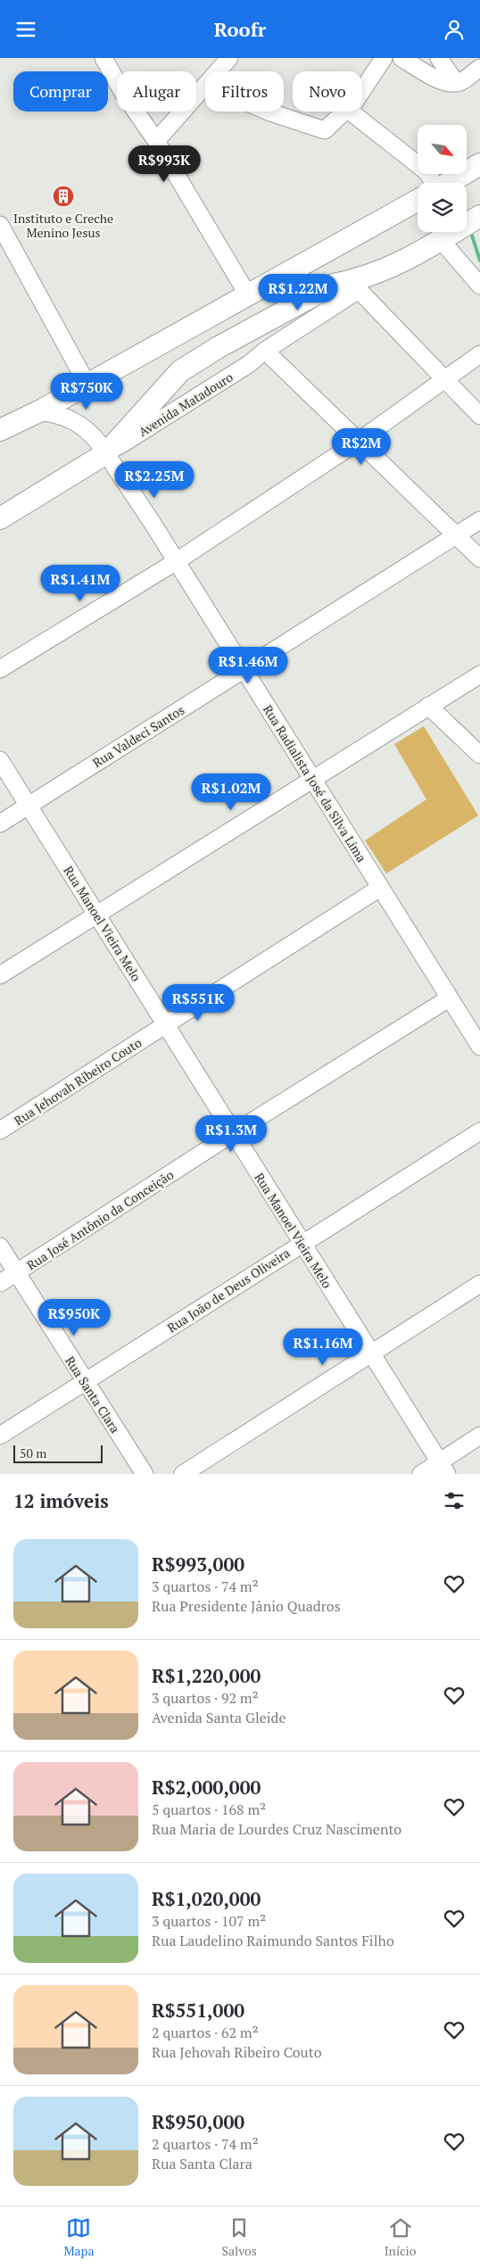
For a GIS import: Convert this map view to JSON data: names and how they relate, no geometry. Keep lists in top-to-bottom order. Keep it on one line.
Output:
{"streets":{"main road":["Avenida Matadouro"],"street":["Rua Valdeci Santos","Rua Radialista José da Silva Lima","Rua Manoel Vieira Melo","Rua Jehovah Ribeiro Couto","Rua José Antônio da Conceição","Rua João de Deus Oliveira","Rua Santa Clara"]},"crossings":[["Avenida Matadouro","Rua Radialista José da Silva Lima"],["Rua Valdeci Santos","Rua Radialista José da Silva Lima"],["Rua Valdeci Santos","Rua Manoel Vieira Melo"],["Rua Radialista José da Silva Lima","Rua Jehovah Ribeiro Couto"],["Rua Radialista José da Silva Lima","Rua José Antônio da Conceição"],["Rua Manoel Vieira Melo","Rua Jehovah Ribeiro Couto"],["Rua Manoel Vieira Melo","Rua José Antônio da Conceição"],["Rua Manoel Vieira Melo","Rua João de Deus Oliveira"],["Rua José Antônio da Conceição","Rua Santa Clara"],["Rua João de Deus Oliveira","Rua Santa Clara"]],"places":{"building":["Instituto e Creche Menino Jesus"]},"scale_bar":"50 m","north":"bottom right","page":{"header":"Roofr","chip":["Comprar","Alugar","Filtros","Novo"],"price":["R$993K","R$1.22M","R$750K","R$2M","R$2.25M","R$1.41M","R$1.46M","R$1.02M","R$551K","R$1.3M","R$950K","R$1.16M"],"scale":"50 m","heading":"12 imóveis","list":[{"name":"R$993,000","note":"3 quartos · 74 m² · Rua Presidente Jânio Quadros"},{"name":"R$1,220,000","note":"3 quartos · 92 m² · Avenida Santa Gleide"},{"name":"R$2,000,000","note":"5 quartos · 168 m² · Rua Maria de Lourdes Cruz Nascimento"},{"name":"R$1,020,000","note":"3 quartos · 107 m² · Rua Laudelino Raimundo Santos Filho"},{"name":"R$551,000","note":"2 quartos · 62 m² · Rua Jehovah Ribeiro Couto"},{"name":"R$950,000","note":"2 quartos · 74 m² · Rua Santa Clara"}],"tabs":["Mapa","Salvos","Início"]}}
